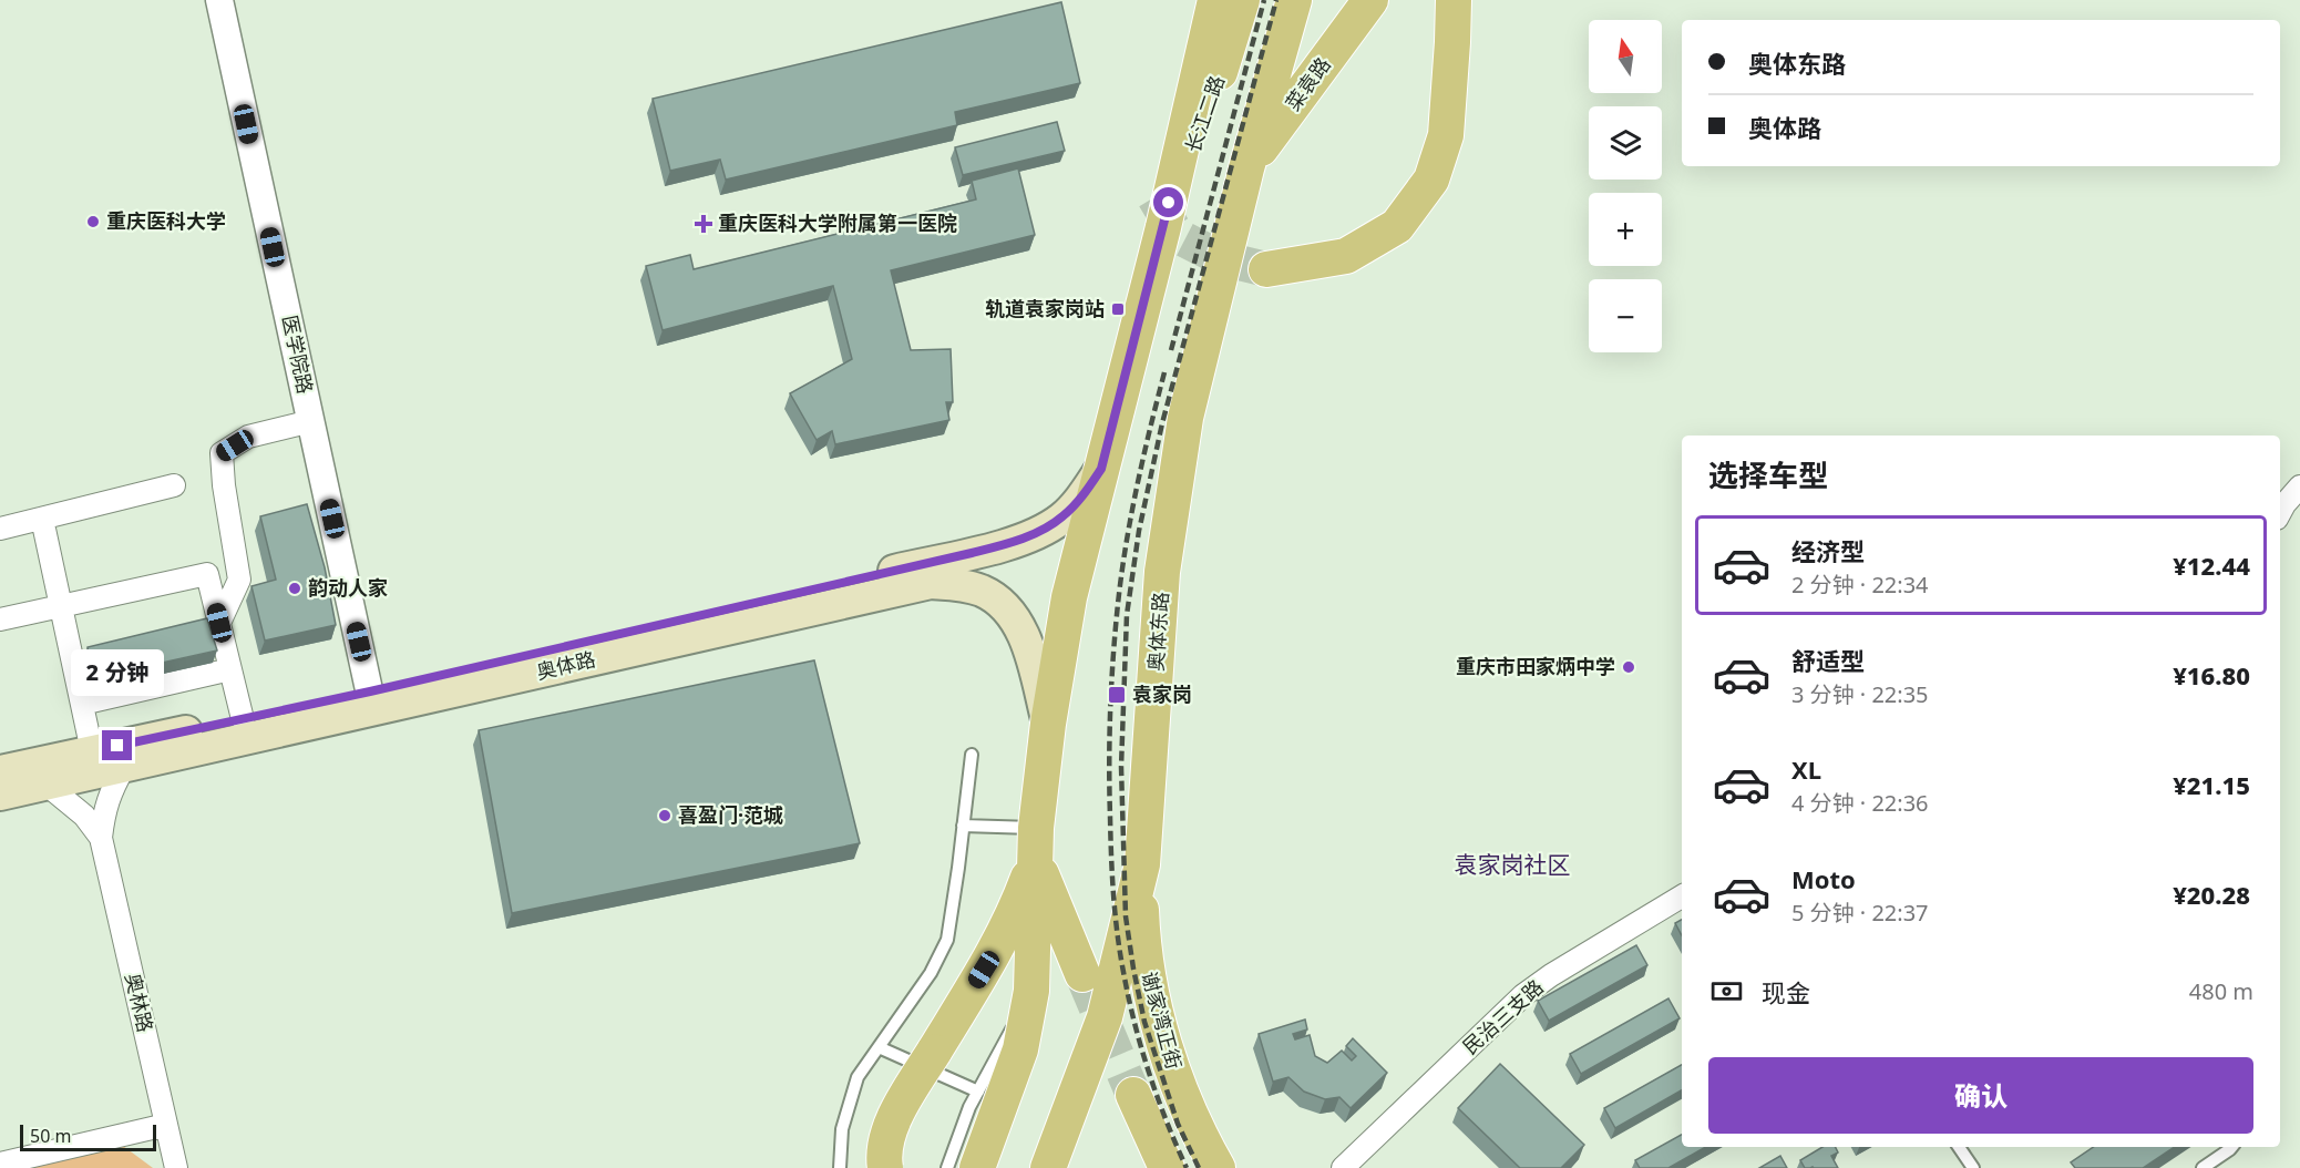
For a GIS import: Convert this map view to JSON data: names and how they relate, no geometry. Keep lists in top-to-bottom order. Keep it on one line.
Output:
{"streets":{"main road":["菜袁路","长江二路","奥体东路","奥体路","谢家湾正街"],"street":["医学院路","奥林路","民治三支路"]},"crossings":[["菜袁路","奥体东路"],["医学院路","奥体路"],["奥体东路","谢家湾正街"],["奥体路","奥林路"]],"districts":["袁家岗社区"],"places":{"other":["重庆医科大学","韵动人家","重庆市田家炳中学","喜盈门·范城"],"health":["重庆医科大学附属第一医院"],"transit":["轨道袁家岗站","袁家岗"]},"scale_bar":"50 m","north":"top","page":{"map_buttons":["+","−"],"banner":["奥体东路","奥体路"],"heading":"选择车型","list":[{"name":"经济型","note":"2 分钟 · 22:34","value":"¥12.44"},{"name":"舒适型","note":"3 分钟 · 22:35","value":"¥16.80"},{"name":"XL","note":"4 分钟 · 22:36","value":"¥21.15"},{"name":"Moto","note":"5 分钟 · 22:37","value":"¥20.28"}],"bubble":"2 分钟","pay":["现金","480 m"],"buttons":"确认","scale":"50 m"}}
